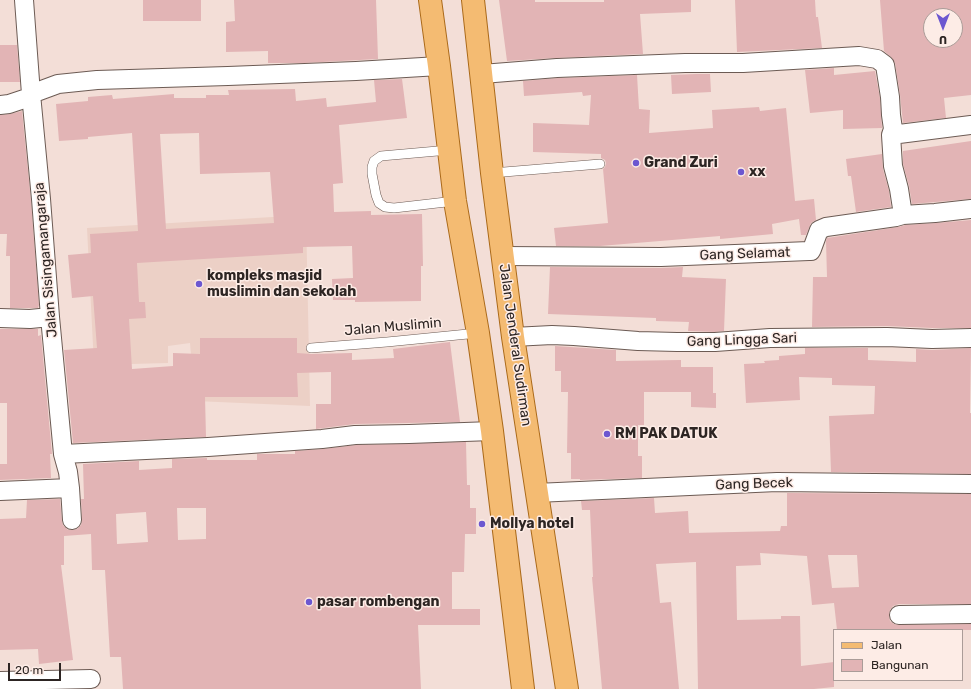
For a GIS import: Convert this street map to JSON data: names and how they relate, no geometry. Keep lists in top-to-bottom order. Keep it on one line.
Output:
{"streets":{"main road":["Jalan Jenderal Sudirman"],"street":["Gang Selamat","Jalan Sisingamangaraja","Gang Lingga Sari","Gang Becek"],"lane":["Jalan Muslimin"]},"crossings":[["Gang Selamat","Jalan Jenderal Sudirman"],["Gang Lingga Sari","Jalan Jenderal Sudirman"],["Jalan Jenderal Sudirman","Gang Becek"]],"places":["Grand Zuri","xx","kompleks masjid muslimin dan sekolah","RM PAK DATUK","Mollya hotel","pasar rombengan"],"legend":["Jalan","Bangunan"],"scale_bar":"20 m","north":"bottom"}
